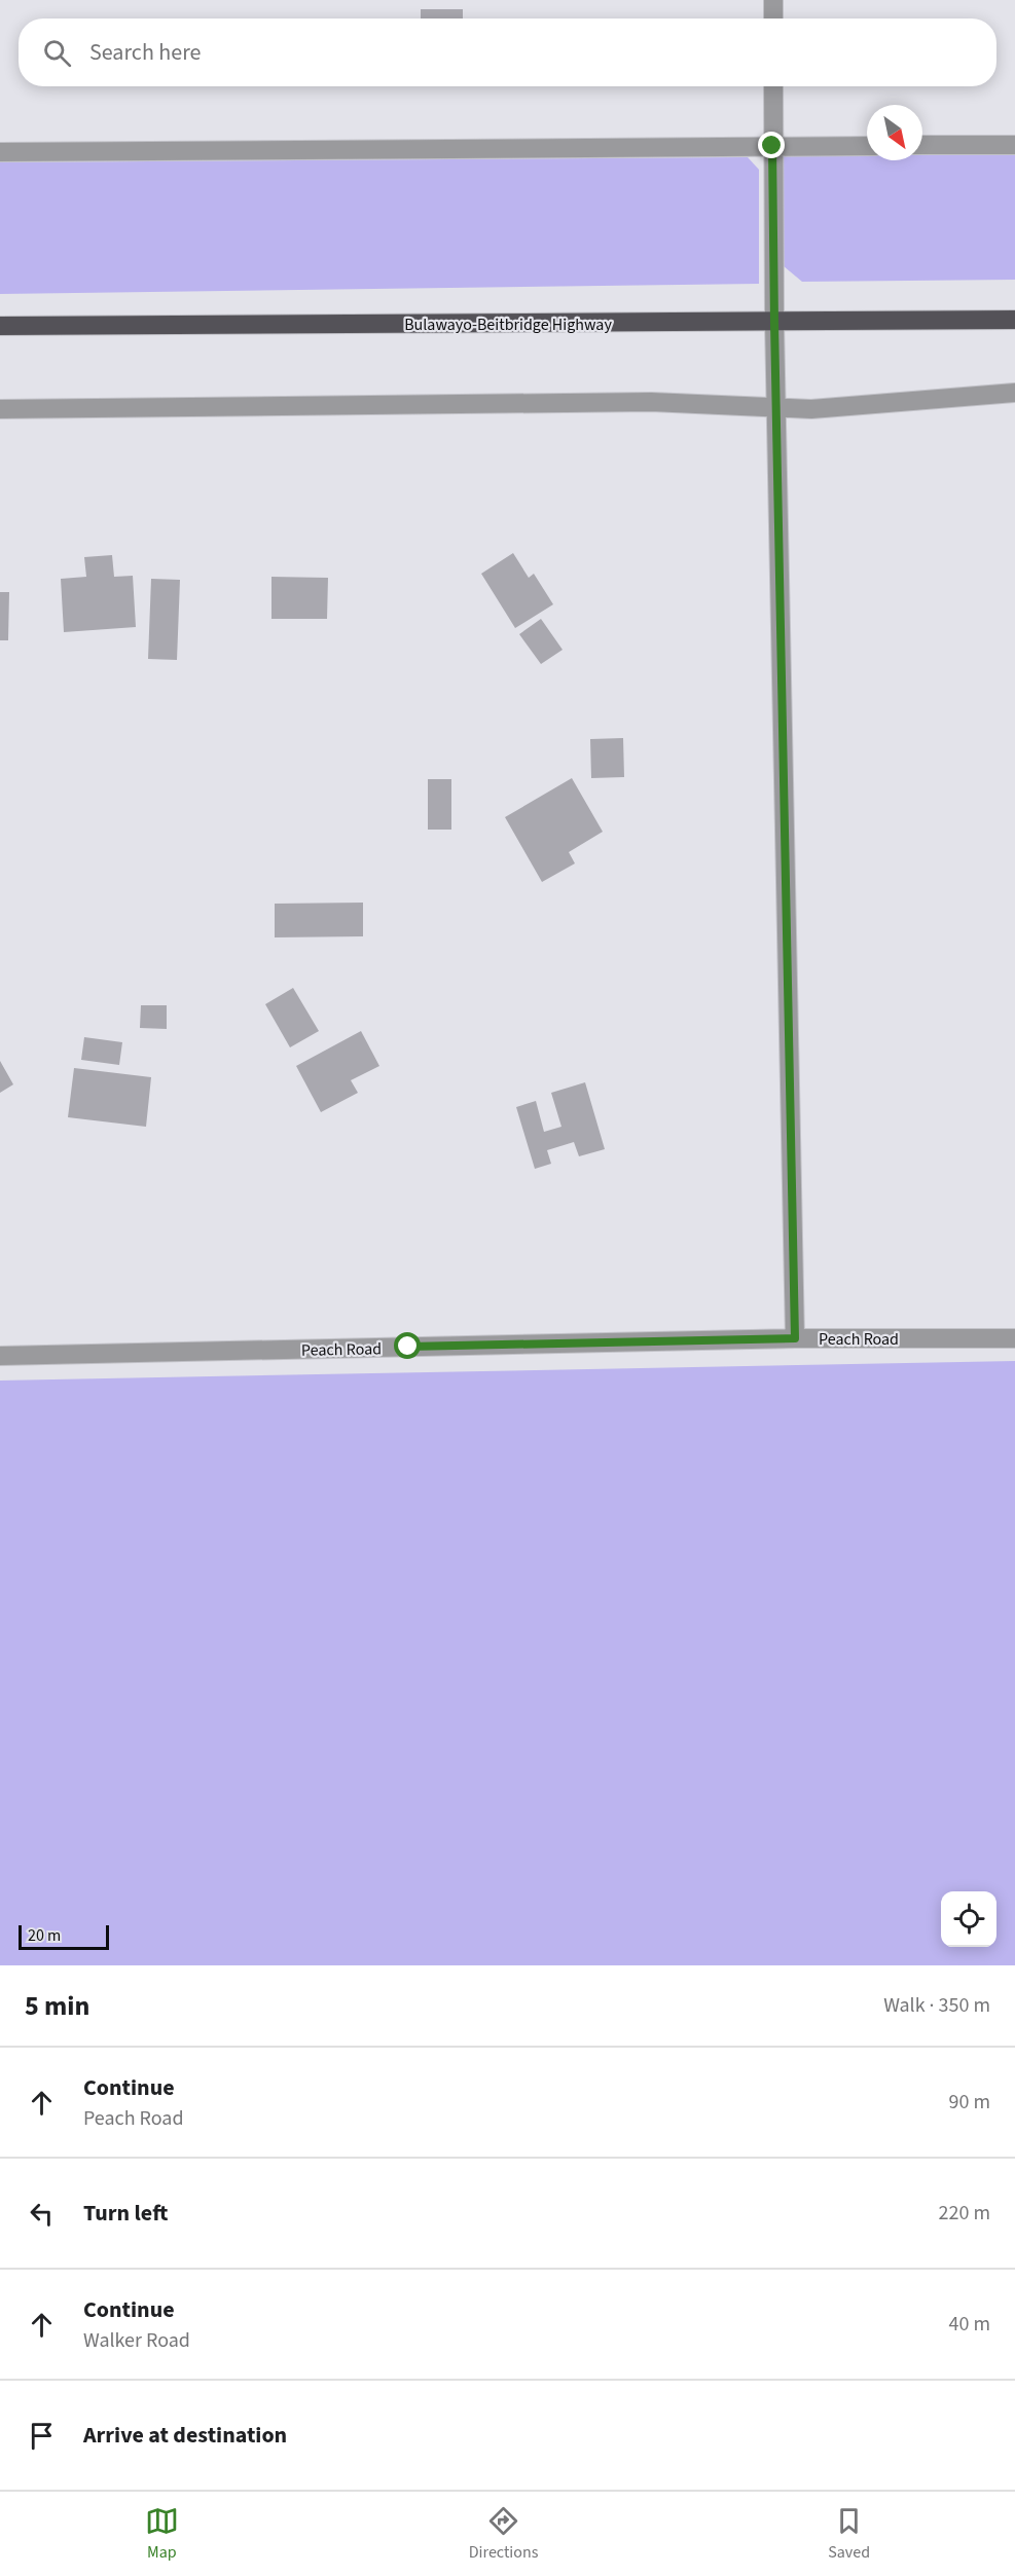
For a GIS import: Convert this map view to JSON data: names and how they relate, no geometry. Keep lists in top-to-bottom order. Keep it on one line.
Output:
{"streets":{"highway":["Bulawayo-Beitbridge Highway"],"street":["Peach Road"]},"scale_bar":"20 m","north":"bottom right","page":{"search":"Search here","scale":"20 m","heading":["5 min","Walk · 350 m"],"list":[["Continue","Peach Road","90 m"],["Turn left","220 m"],["Continue","Walker Road","40 m"],"Arrive at destination"],"nav":["Map","Directions","Saved"]}}
